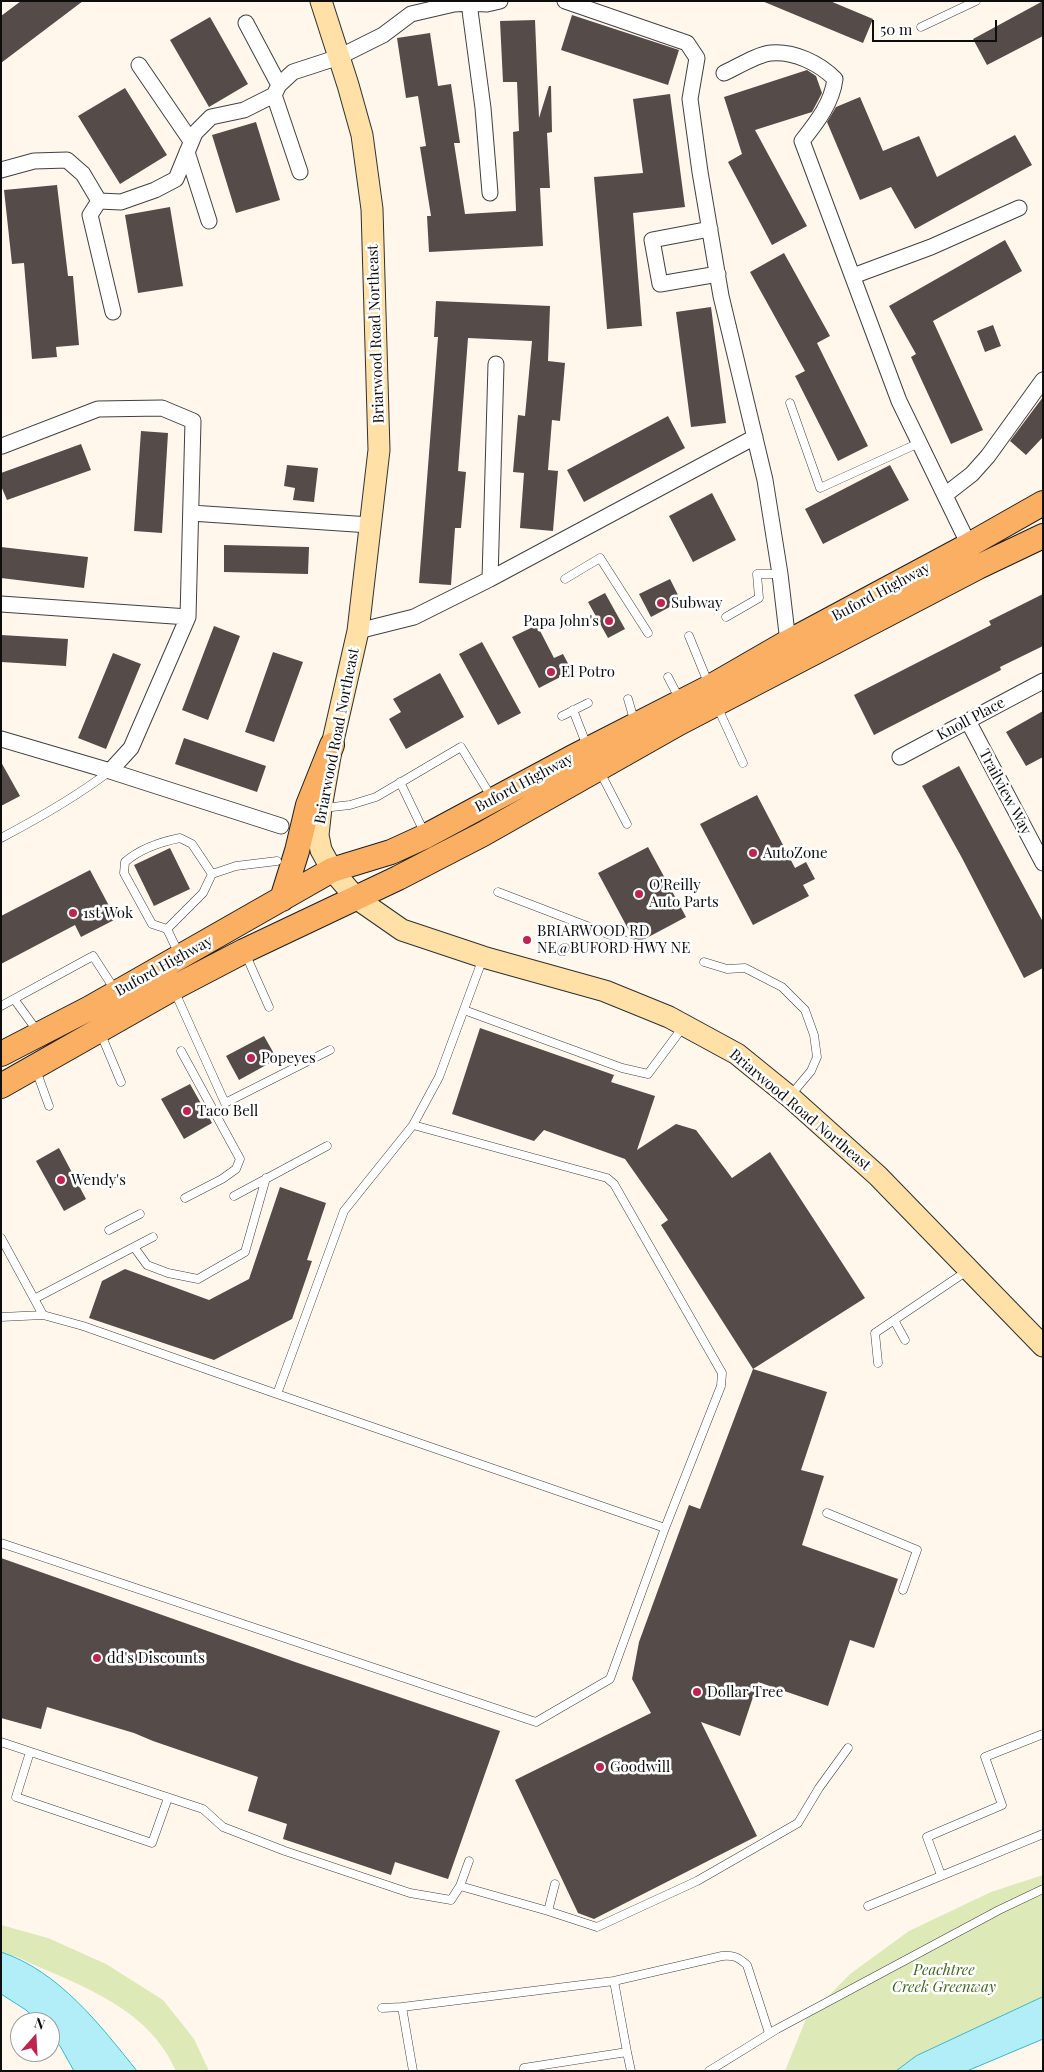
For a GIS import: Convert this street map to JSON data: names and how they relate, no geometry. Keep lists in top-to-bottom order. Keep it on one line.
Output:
{"streets":{"main road":["Buford Highway"],"street":["Briarwood Road Northeast","Knoll Place","Trailview Way"]},"crossings":[["Briarwood Road Northeast","Buford Highway"],["Knoll Place","Trailview Way"]],"parks":["Peachtree Creek Greenway"],"places":["Subway","Papa John's","El Potro","AutoZone","O'Reilly Auto Parts","1st Wok","BRIARWOOD RD NE@BUFORD HWY NE","Popeyes","Taco Bell","Wendy's","dd's Discounts","Dollar Tree","Goodwill"],"scale_bar":"50 m","north":"top"}
